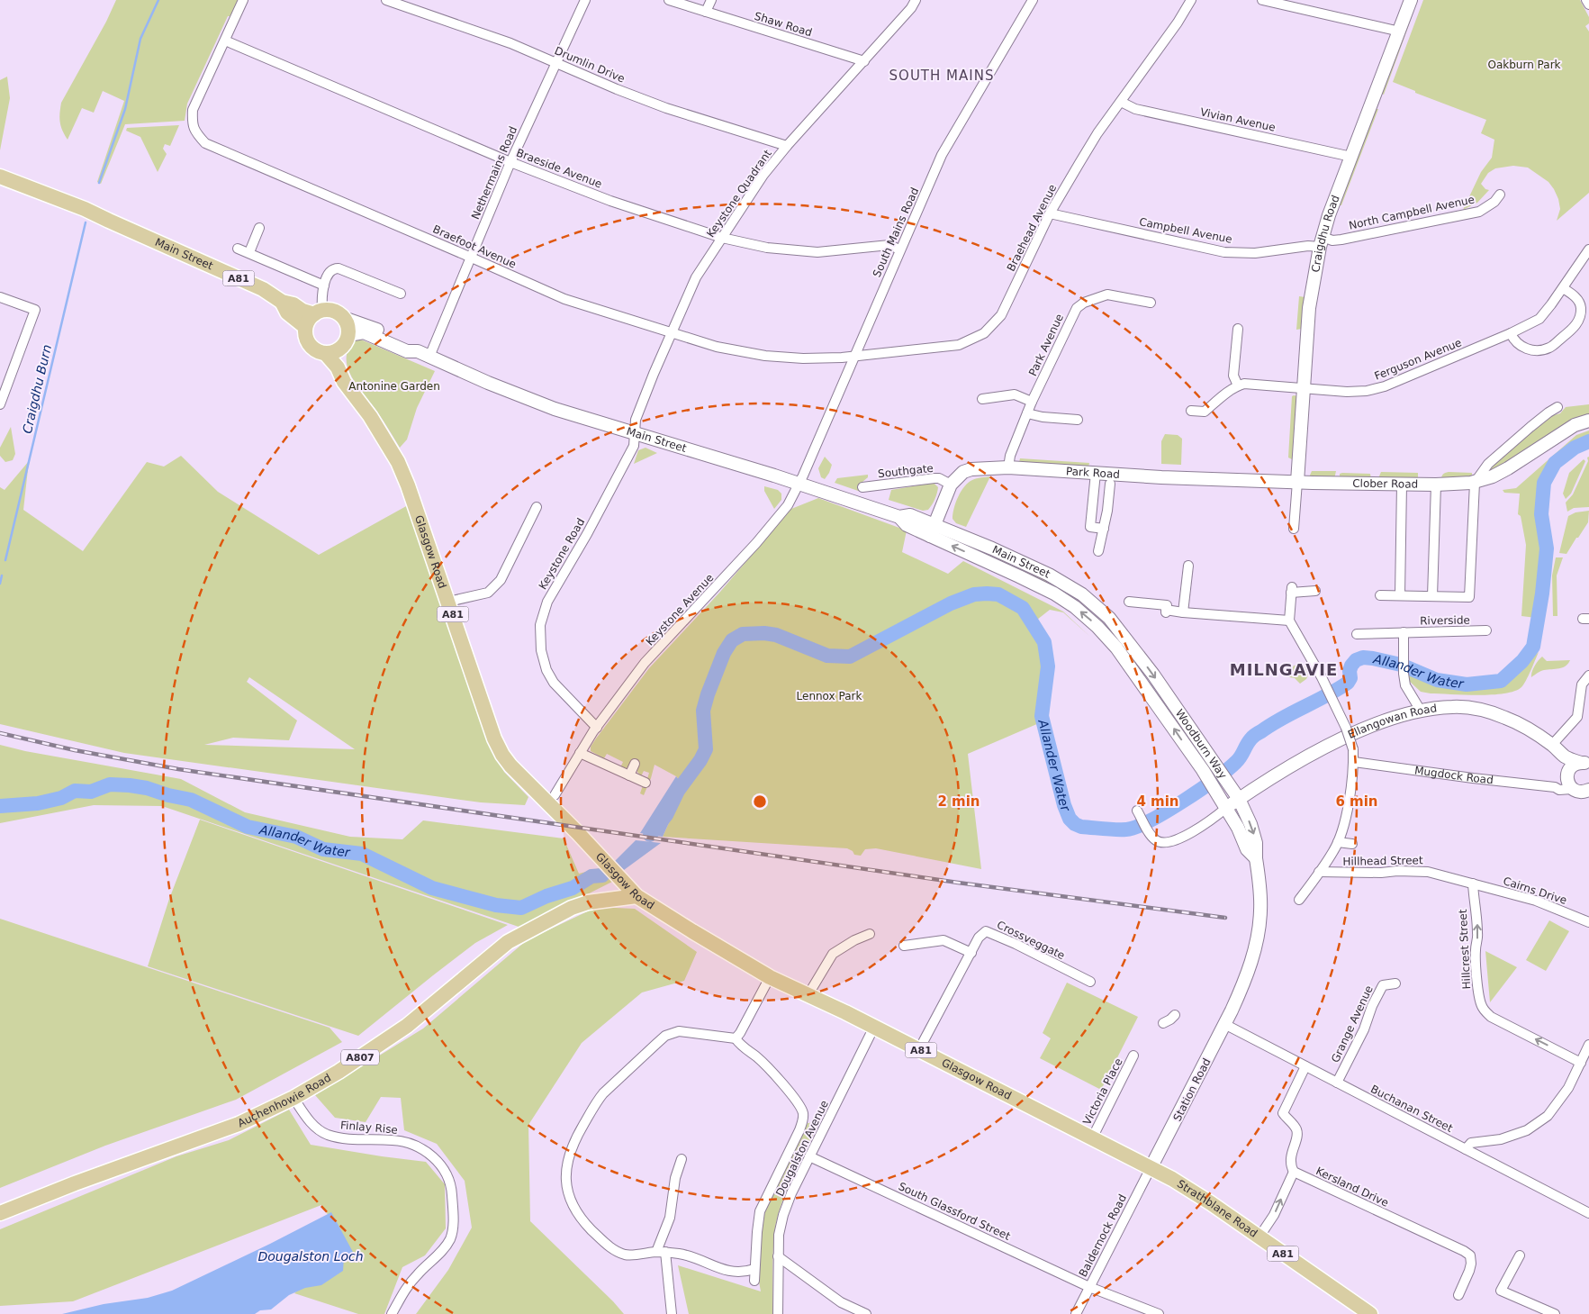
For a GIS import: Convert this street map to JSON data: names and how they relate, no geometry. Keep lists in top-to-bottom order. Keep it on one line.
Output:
{"streets":{"main road":["Craigdhu Road","Main Street","A81","Park Road","Clober Road","Glasgow Road","Ellangowan Road","Woodburn Way","A807","Station Road","Auchenhowie Road","Strathblane Road"],"street":["Shaw Road","Drumlin Drive","Vivian Avenue","Braeside Avenue","Nethermains Road","Keystone Quadrant","North Campbell Avenue","Braehead Avenue","Campbell Avenue","South Mains Road","Braefoot Avenue","Park Avenue","Ferguson Avenue","Southgate","Keystone Road","Keystone Avenue","Riverside","Mugdock Road","Hillhead Street","Cairns Drive","Crossveggate","Hillcrest Street","Grange Avenue","Victoria Place","Buchanan Street","Finlay Rise","Dougalston Avenue","Kersland Drive","South Glassford Street","Baldernock Road"]},"crossings":[["Shaw Road","Keystone Quadrant"],["Drumlin Drive","Nethermains Road"],["Drumlin Drive","Keystone Quadrant"],["Vivian Avenue","Braehead Avenue"],["Vivian Avenue","Craigdhu Road"],["Braeside Avenue","Nethermains Road"],["Braeside Avenue","Keystone Quadrant"],["Braeside Avenue","South Mains Road"],["Braeside Avenue","Braefoot Avenue"],["Nethermains Road","Braefoot Avenue"],["Nethermains Road","Main Street"],["Keystone Quadrant","Braefoot Avenue"],["Keystone Quadrant","Main Street"],["Keystone Quadrant","Keystone Road"],["North Campbell Avenue","Campbell Avenue"],["North Campbell Avenue","Craigdhu Road"],["Braehead Avenue","Campbell Avenue"],["Braehead Avenue","South Mains Road"],["Braehead Avenue","Braefoot Avenue"],["Campbell Avenue","Craigdhu Road"],["South Mains Road","Braefoot Avenue"],["South Mains Road","Main Street"],["South Mains Road","Keystone Avenue"],["Craigdhu Road","Ferguson Avenue"],["Craigdhu Road","Park Road"],["Craigdhu Road","Clober Road"],["Main Street","A81"],["Main Street","Park Road"],["Main Street","Glasgow Road"],["Main Street","Keystone Road"],["Main Street","Keystone Avenue"],["Main Street","Woodburn Way"],["A81","Glasgow Road"],["Park Avenue","Park Road"],["Southgate","Park Road"],["Park Road","Clober Road"],["Glasgow Road","Crossveggate"],["Glasgow Road","Station Road"],["Glasgow Road","Victoria Place"],["Glasgow Road","Auchenhowie Road"],["Glasgow Road","Dougalston Avenue"],["Glasgow Road","Strathblane Road"],["Glasgow Road","Baldernock Road"],["Keystone Road","Keystone Avenue"],["Ellangowan Road","Woodburn Way"],["Woodburn Way","Station Road"],["Hillhead Street","Cairns Drive"],["Hillhead Street","Hillcrest Street"],["Cairns Drive","Hillcrest Street"],["Grange Avenue","Buchanan Street"],["Station Road","Buchanan Street"],["Station Road","Strathblane Road"],["Station Road","Baldernock Road"],["Auchenhowie Road","Finlay Rise"],["Dougalston Avenue","South Glassford Street"],["Strathblane Road","Baldernock Road"],["South Glassford Street","Baldernock Road"]],"one_way":["Hillcrest Street"],"districts":["SOUTH MAINS","MILNGAVIE"],"water":["Craigdhu Burn","Allander Water","Dougalston Loch"],"parks":["Oakburn Park","Antonine Garden","Lennox Park"],"rings":["2 min","4 min","6 min"]}
